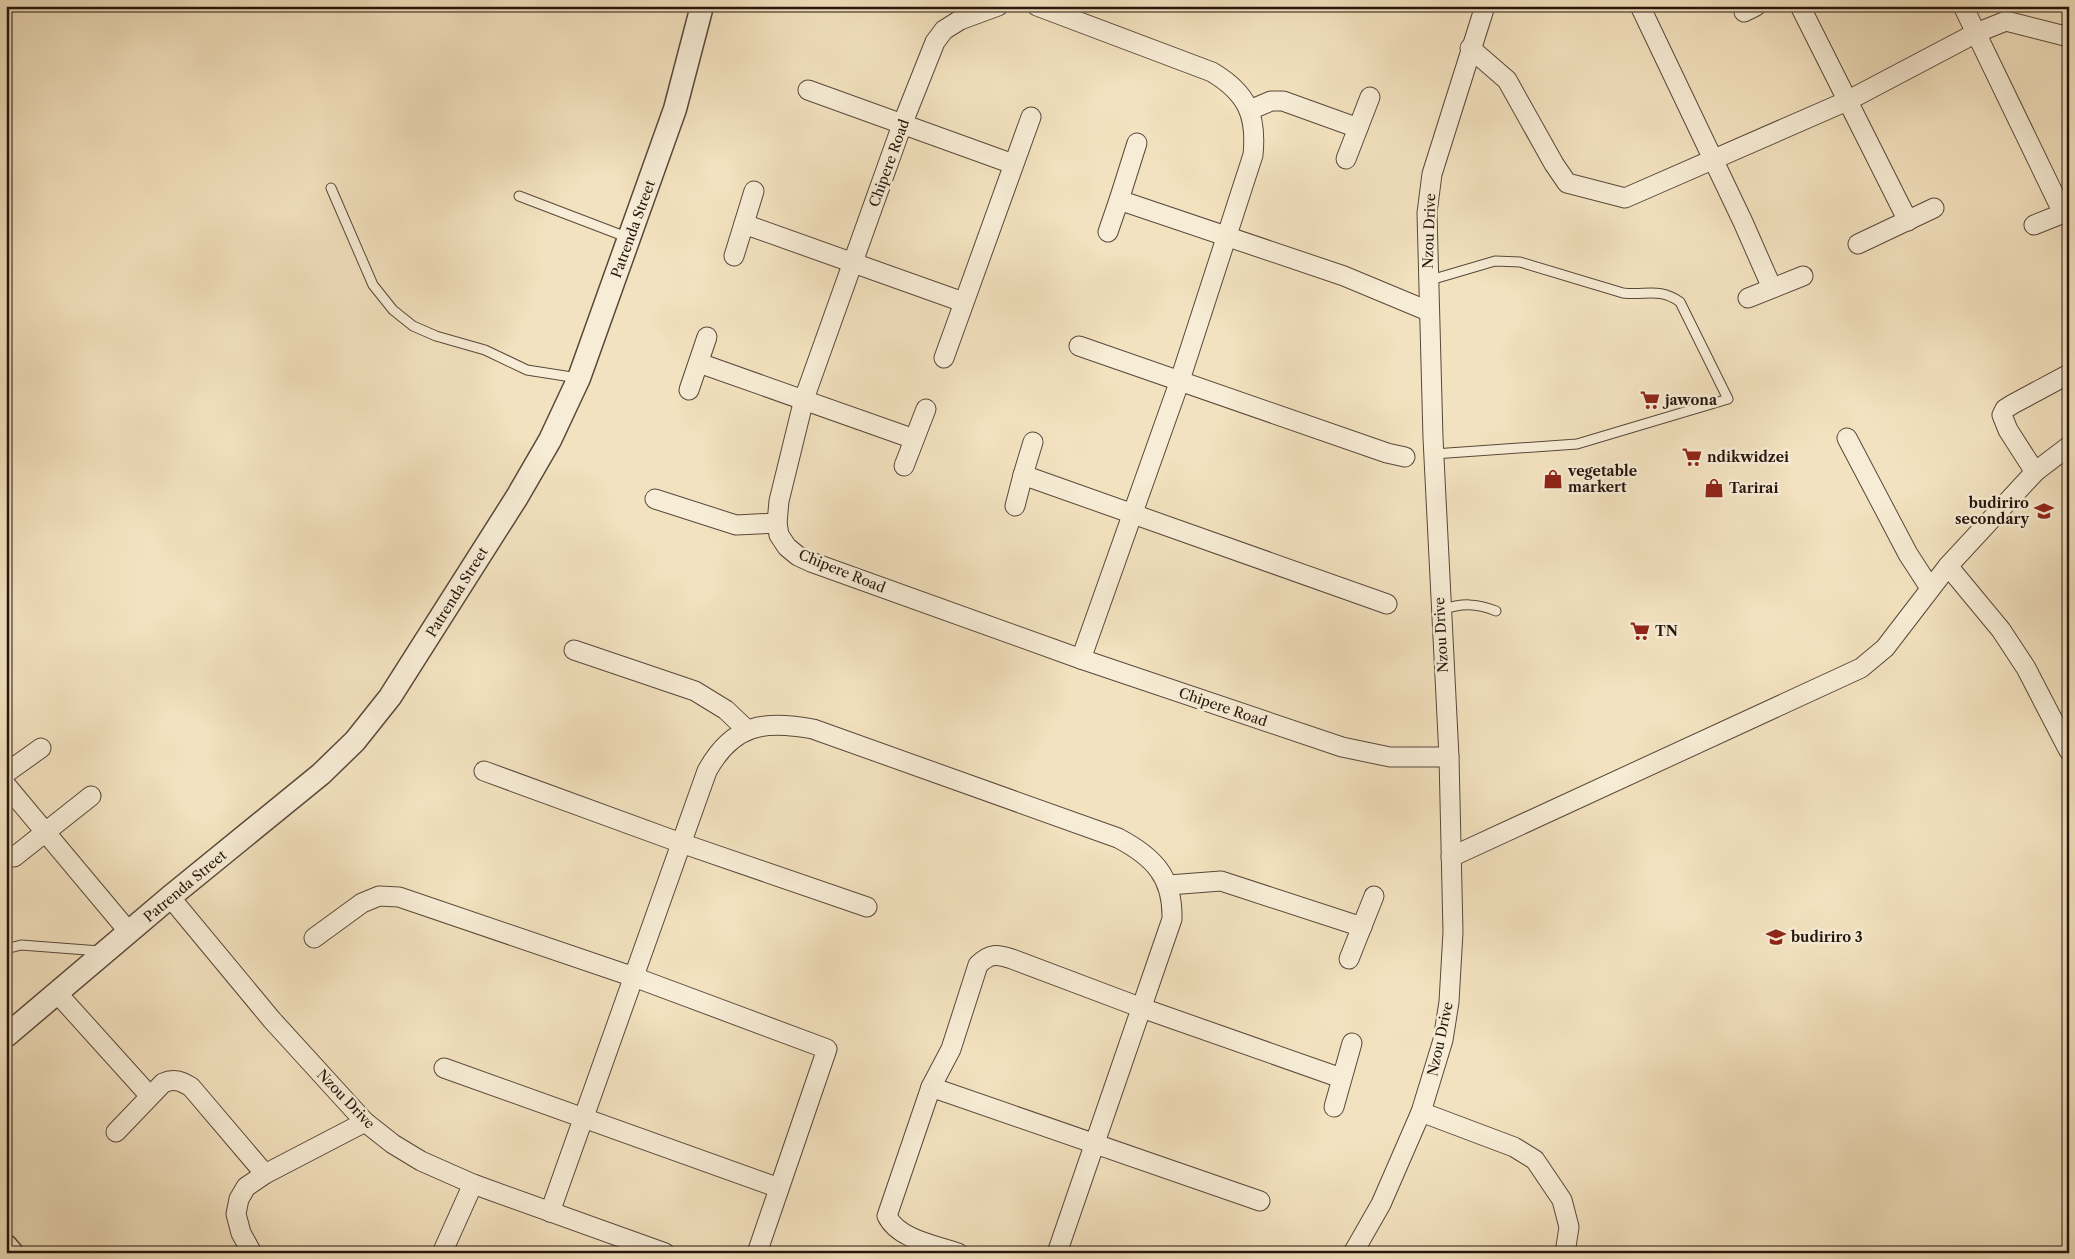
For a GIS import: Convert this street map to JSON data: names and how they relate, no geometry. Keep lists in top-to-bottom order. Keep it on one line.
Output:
{"streets":{"street":["Chipere Road","Patrenda Street","Nzou Drive"]},"crossings":[["Chipere Road","Nzou Drive"],["Patrenda Street","Nzou Drive"]],"places":{"supermarket":["jawona","ndikwidzei","TN"],"shop":["vegetable markert","Tarirai"],"school or university":["budiriro secondary","budiriro 3"]}}
